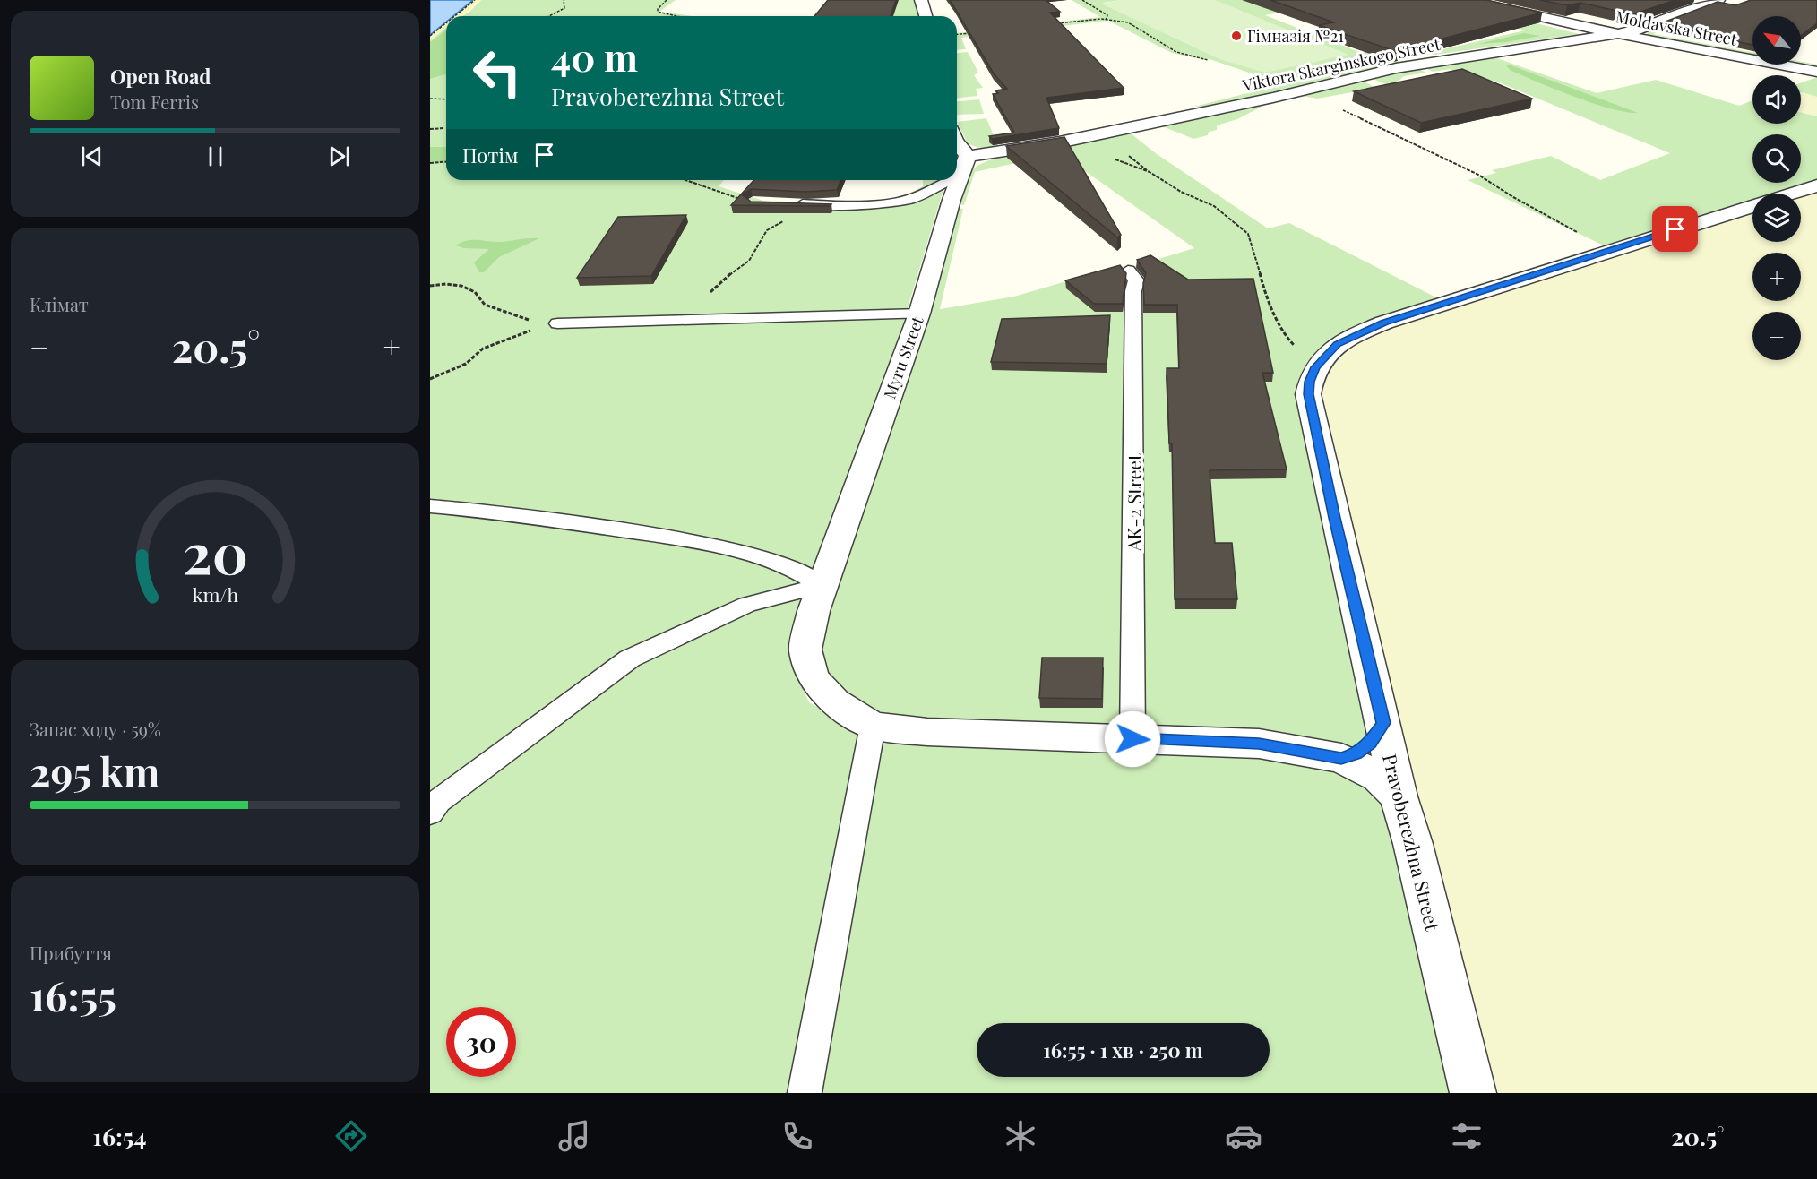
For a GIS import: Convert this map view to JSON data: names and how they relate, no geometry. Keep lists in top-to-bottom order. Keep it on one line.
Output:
{"streets":{"street":["Moldavska Street","Viktora Skarginskogo Street","Myru Street","Pravoberezhna Street"],"lane":["AK-2 Street"]},"crossings":[["Moldavska Street","Viktora Skarginskogo Street"],["Viktora Skarginskogo Street","Myru Street"]],"places":["Гімназія №21"],"north":"top left","page":{"map_buttons":["+","−"],"turn":["40 m","Pravoberezhna Street"],"song":["Open Road","Tom Ferris"],"then":"Потім","tile":["Клімат",["Запас ходу · 59%","295 km"],["Прибуття","16:55"]],"heat":["−","20.5°","+"],"limit":"30","trip":"16:55 · 1 хв · 250 m","tabs":["16:54","20.5°"],"gauge":["20","km/h"]}}
